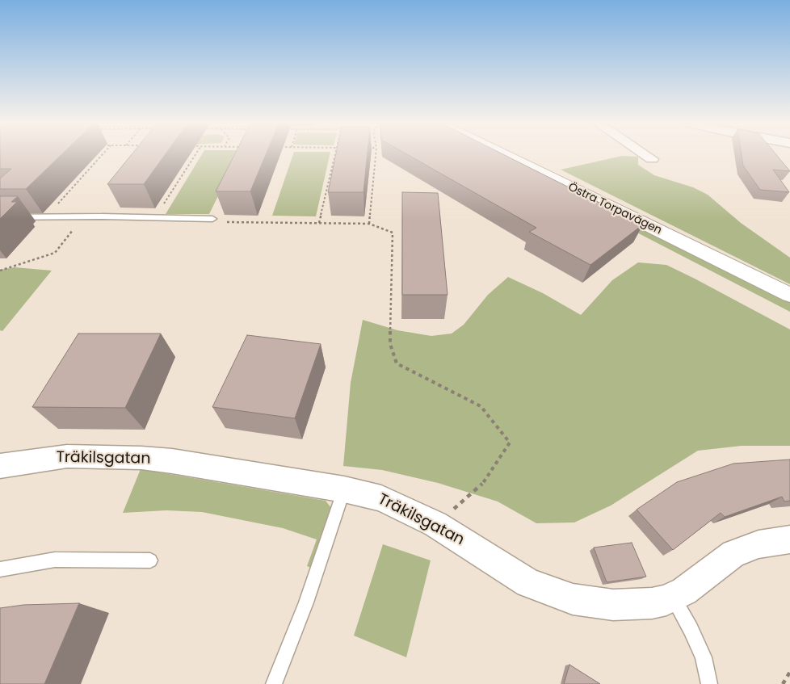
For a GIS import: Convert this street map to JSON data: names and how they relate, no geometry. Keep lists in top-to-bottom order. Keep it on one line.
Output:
{"streets":{"street":["Östra Torpavägen","Träkilsgatan"]}}
